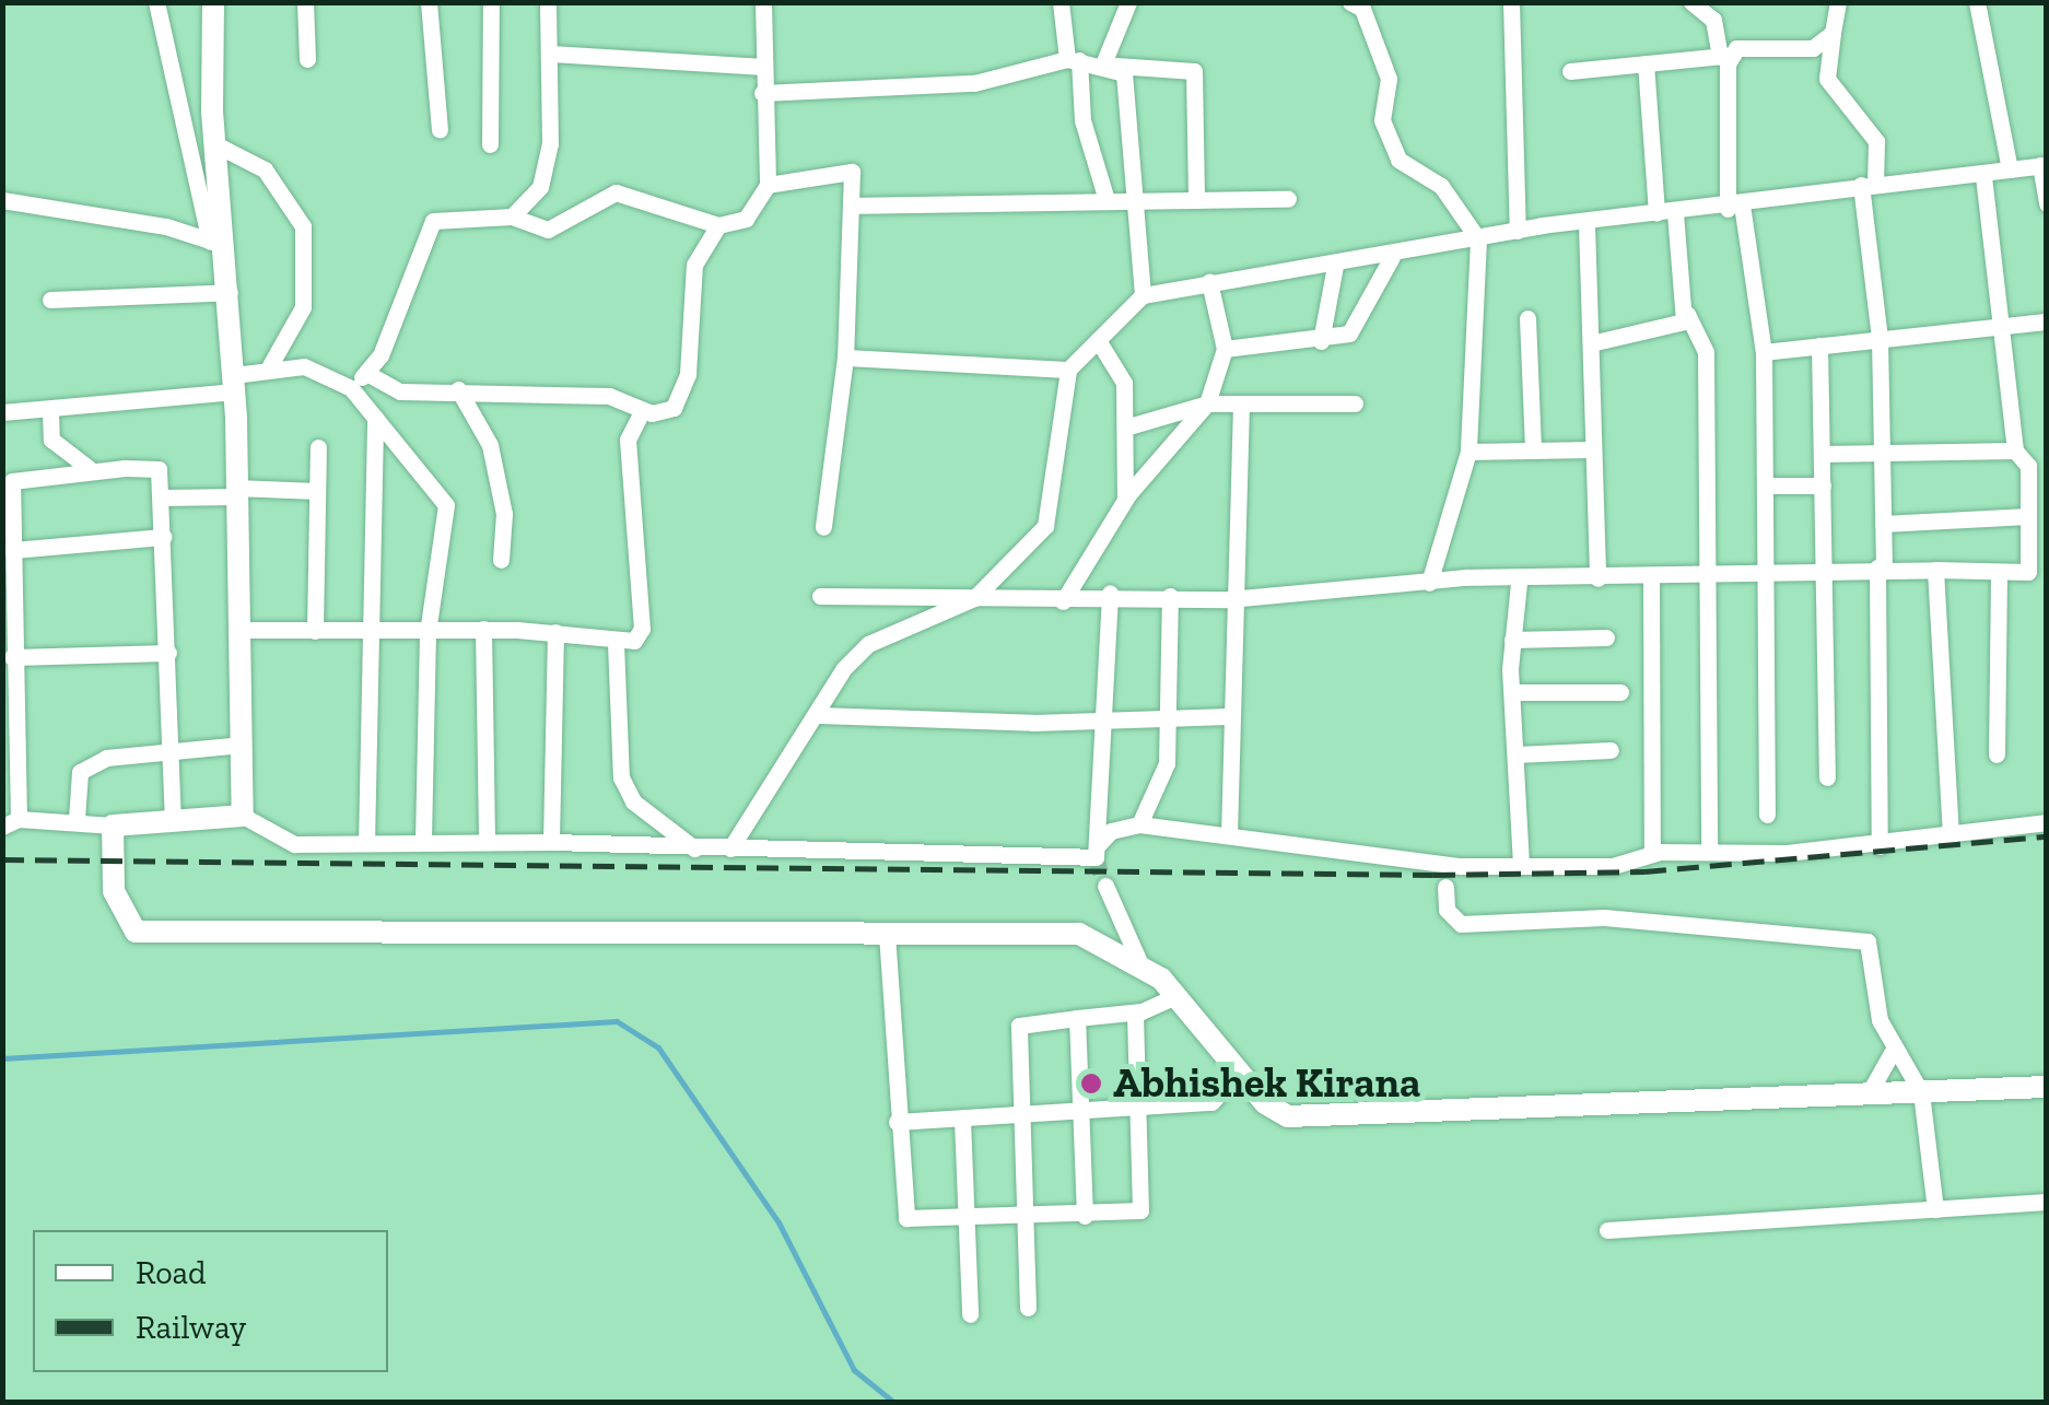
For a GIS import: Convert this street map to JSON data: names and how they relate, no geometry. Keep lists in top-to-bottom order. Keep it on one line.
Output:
{"places":["Abhishek Kirana"],"legend":["Road","Railway"]}
